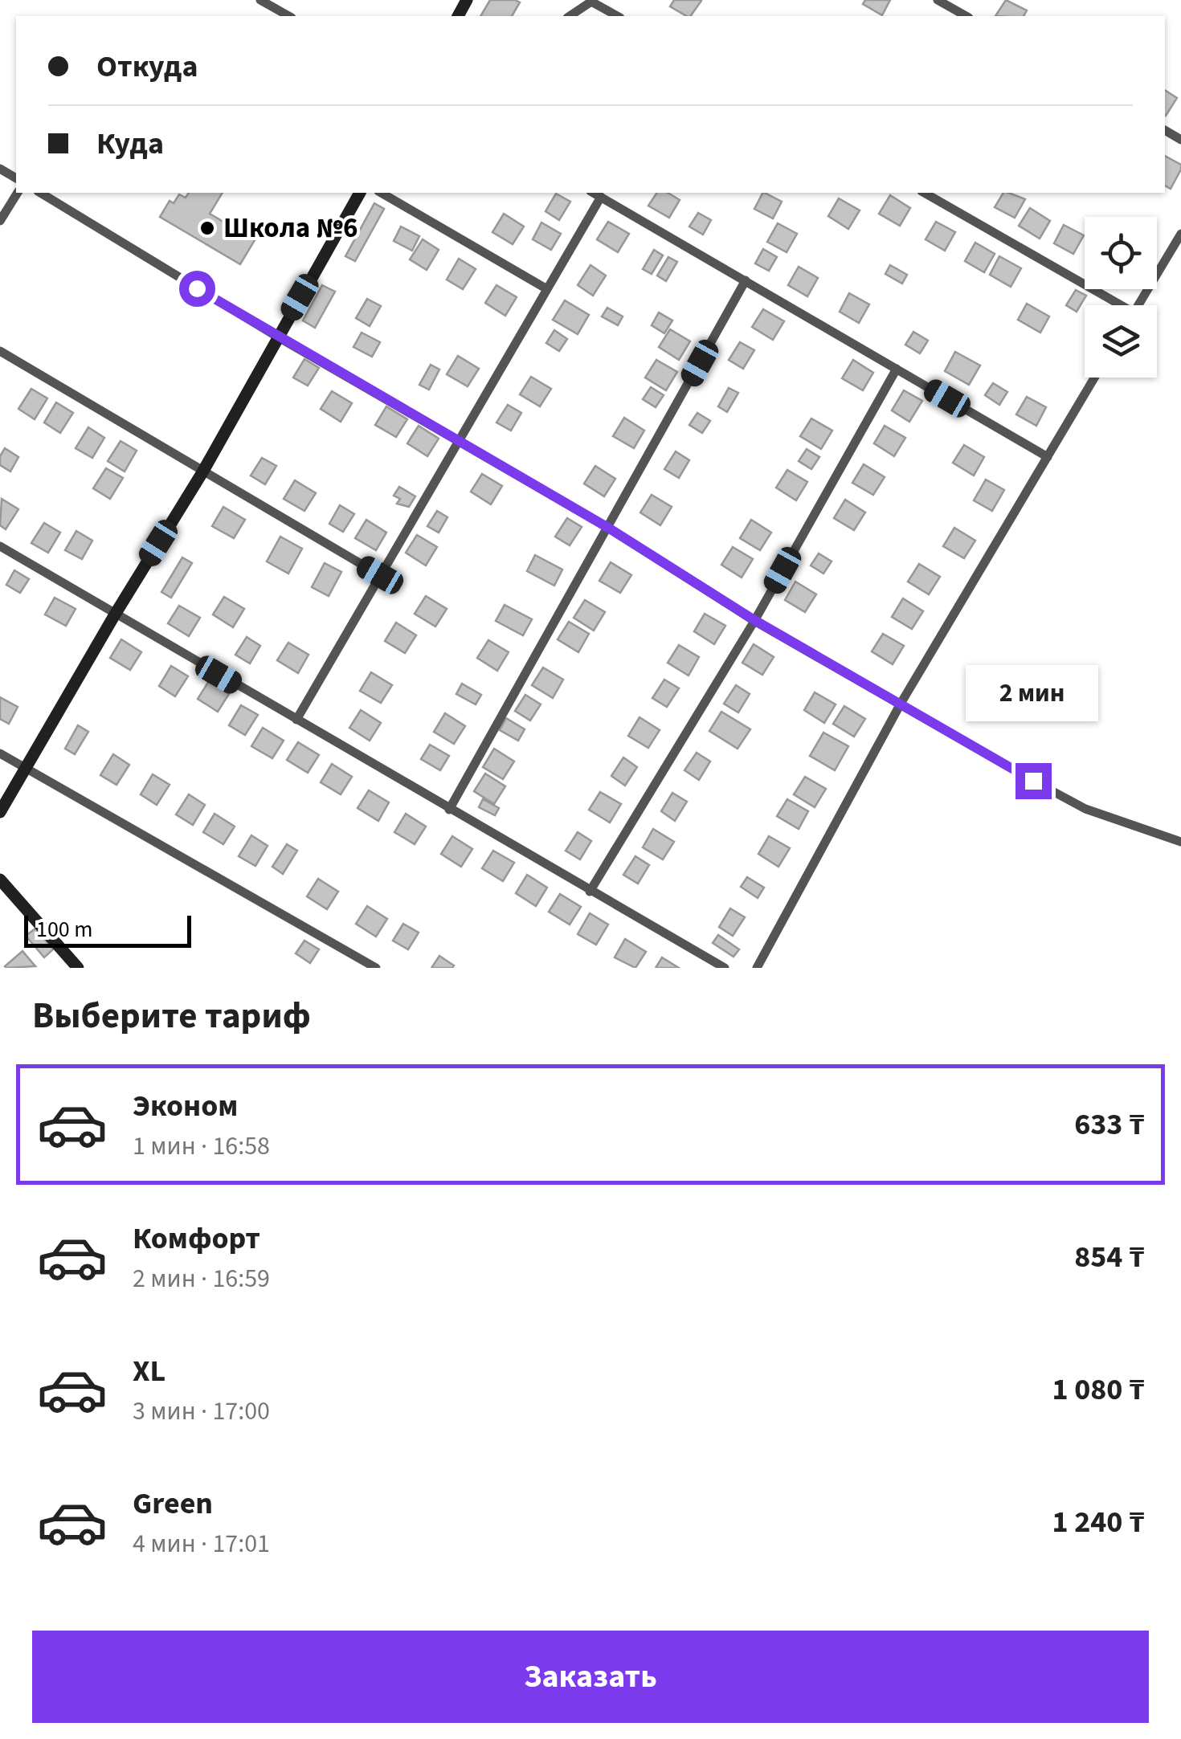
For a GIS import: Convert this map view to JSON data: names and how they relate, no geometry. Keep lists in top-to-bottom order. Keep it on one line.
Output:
{"places":["Школа №6"],"scale_bar":"100 m","page":{"banner":["Откуда","Куда"],"bubble":"2 мин","scale":"100 m","heading":"Выберите тариф","list":[{"name":"Эконом","note":"1 мин · 16:58","value":"633 ₸"},{"name":"Комфорт","note":"2 мин · 16:59","value":"854 ₸"},{"name":"XL","note":"3 мин · 17:00","value":"1 080 ₸"},{"name":"Green","note":"4 мин · 17:01","value":"1 240 ₸"}],"buttons":"Заказать"}}
